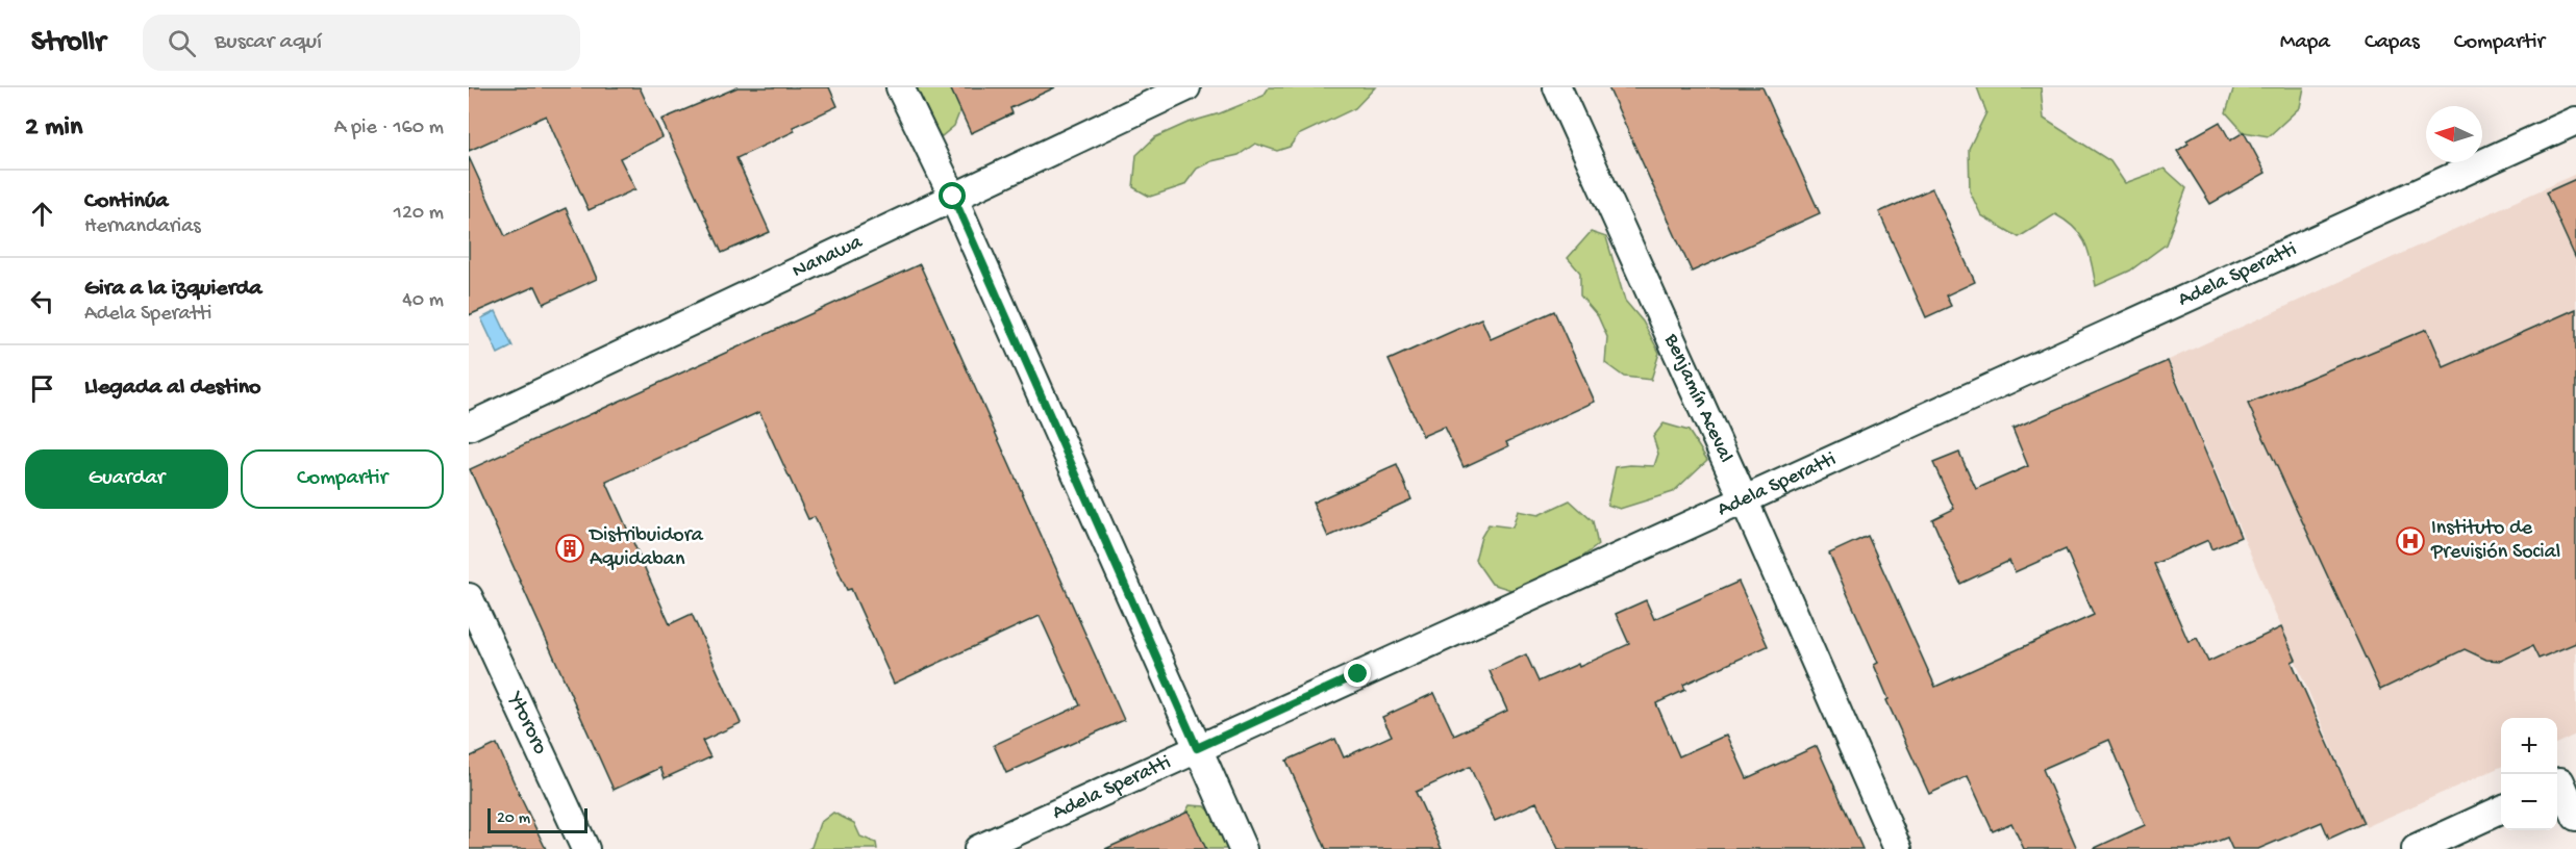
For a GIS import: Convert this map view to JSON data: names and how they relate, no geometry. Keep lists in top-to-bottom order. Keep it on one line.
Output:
{"streets":{"street":["Nanawa","Adela Speratti","Benjamín Aceval","Ytororo"]},"crossings":[["Adela Speratti","Benjamín Aceval"]],"places":{"hospital":["Instituto de Previsión Social"],"building":["Distribuidora Aquidaban"]},"scale_bar":"20 m","north":"left","page":{"header":"Strollr","search":"Buscar aquí","nav":["Mapa","Capas","Compartir"],"heading":["2 min","A pie · 160 m"],"list":[["Continúa","Hernandarias","120 m"],["Gira a la izquierda","Adela Speratti","40 m"],"Llegada al destino"],"buttons":["Guardar","Compartir"],"map_buttons":["+","−"],"scale":"20 m"}}
